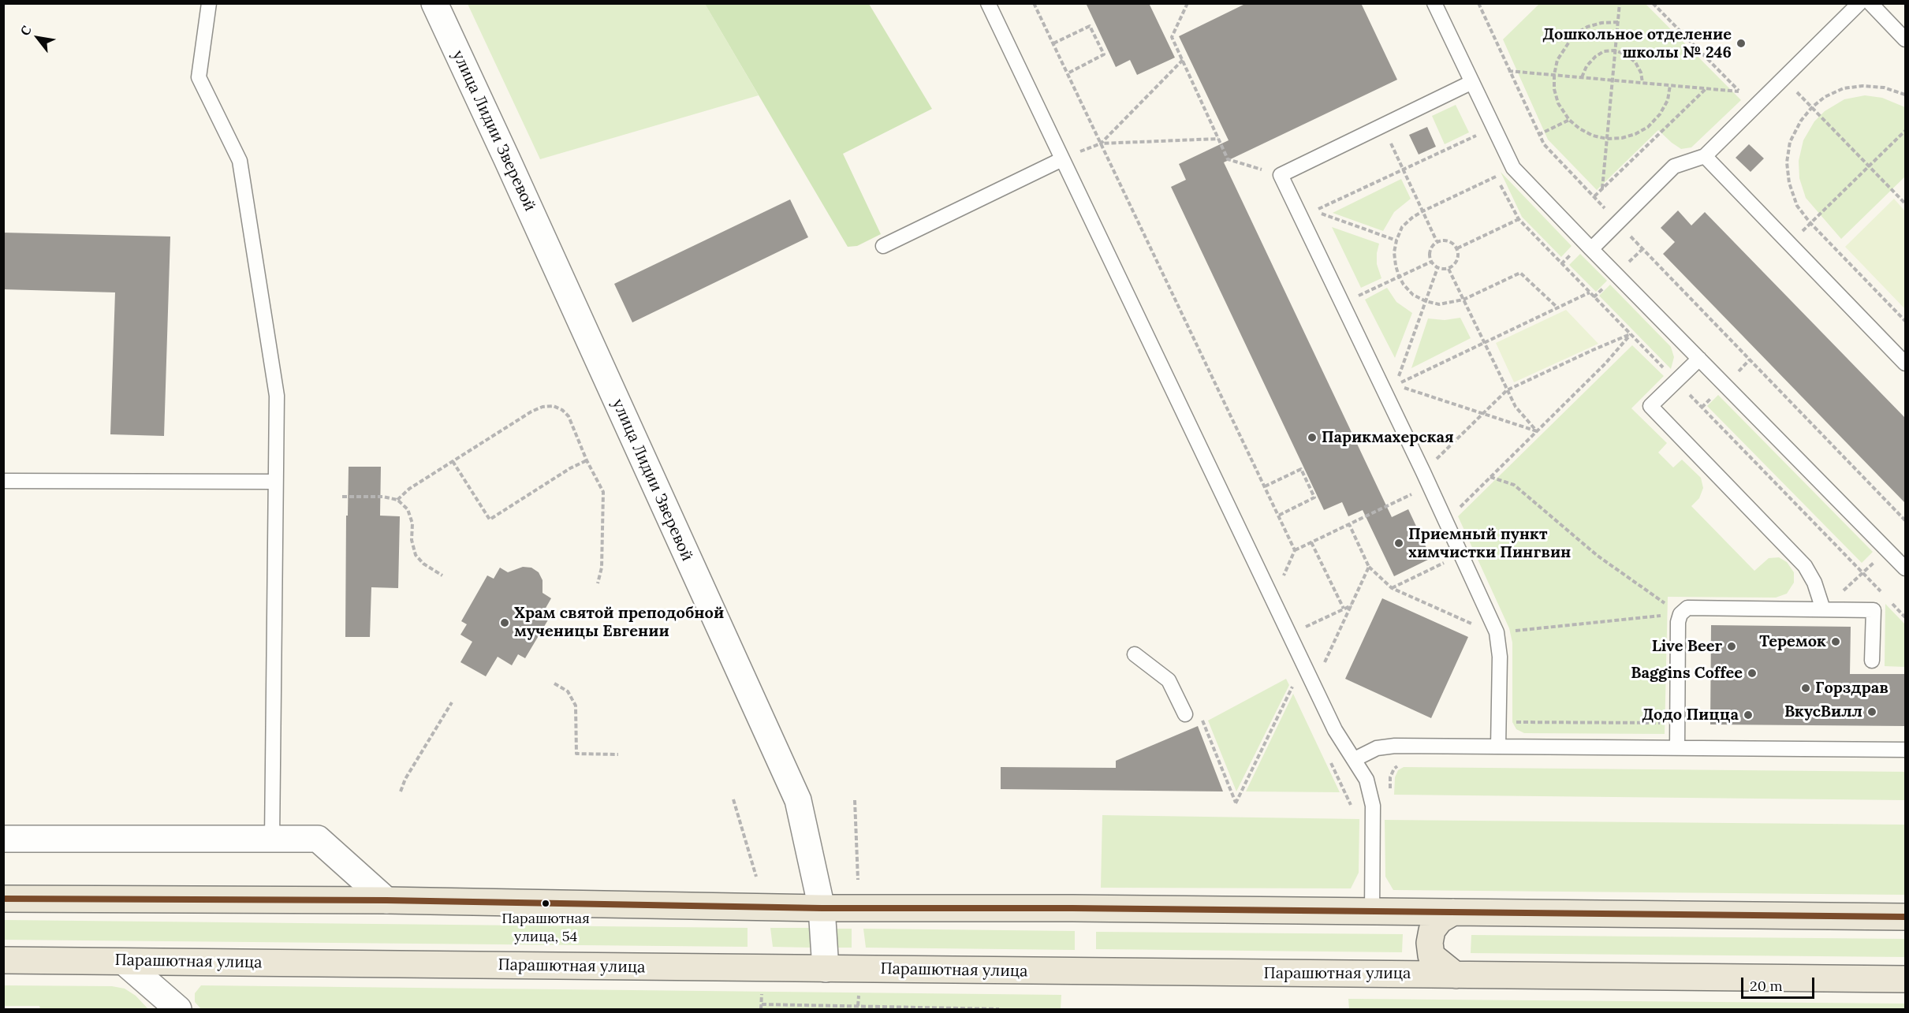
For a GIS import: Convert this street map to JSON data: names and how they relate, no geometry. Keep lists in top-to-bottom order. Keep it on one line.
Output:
{"streets":{"main road":["Парашютная улица"],"street":["улица Лидии Зверевой"]},"crossings":[["улица Лидии Зверевой","Парашютная улица"]],"places":["Дошкольное отделение школы № 246","Парикмахерская","Приемный пункт химчистки Пингвин","Храм святой преподобной мученицы Евгении","Теремок","Live Beer","Baggins Coffee","Горздрав","ВкусВилл","Додо Пицца","Парашютная улица, 54"],"scale_bar":"20 m","north":"top left"}
